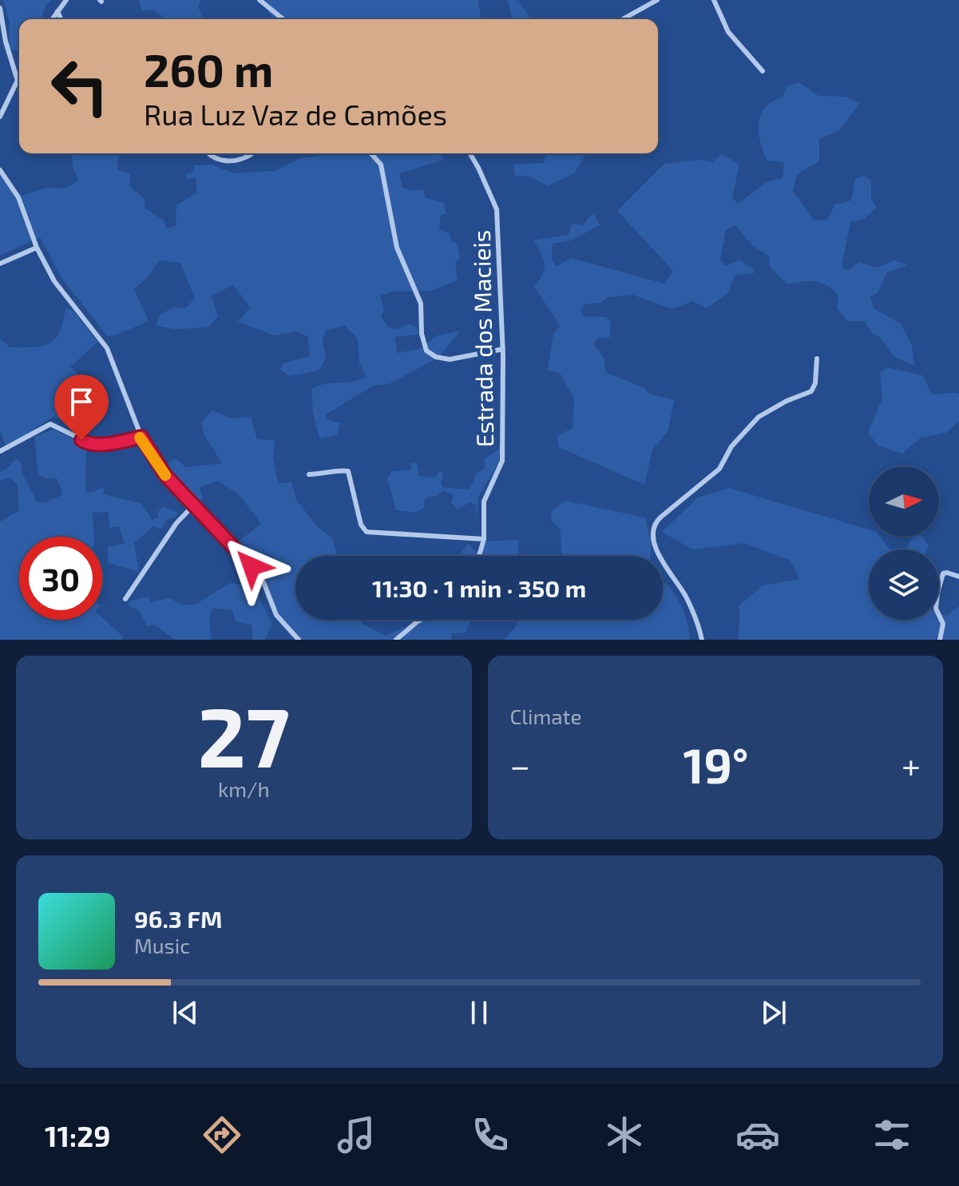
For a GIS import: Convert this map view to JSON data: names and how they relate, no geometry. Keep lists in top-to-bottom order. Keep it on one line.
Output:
{"streets":{"street":["Estrada dos Macieis"]},"north":"right","page":{"turn":["260 m","Rua Luz Vaz de Camões"],"limit":"30","trip":"11:30 · 1 min · 350 m","tile":[["27","km/h"],"Climate"],"heat":["−","19°","+"],"song":["96.3 FM","Music"],"tabs":"11:29"}}
